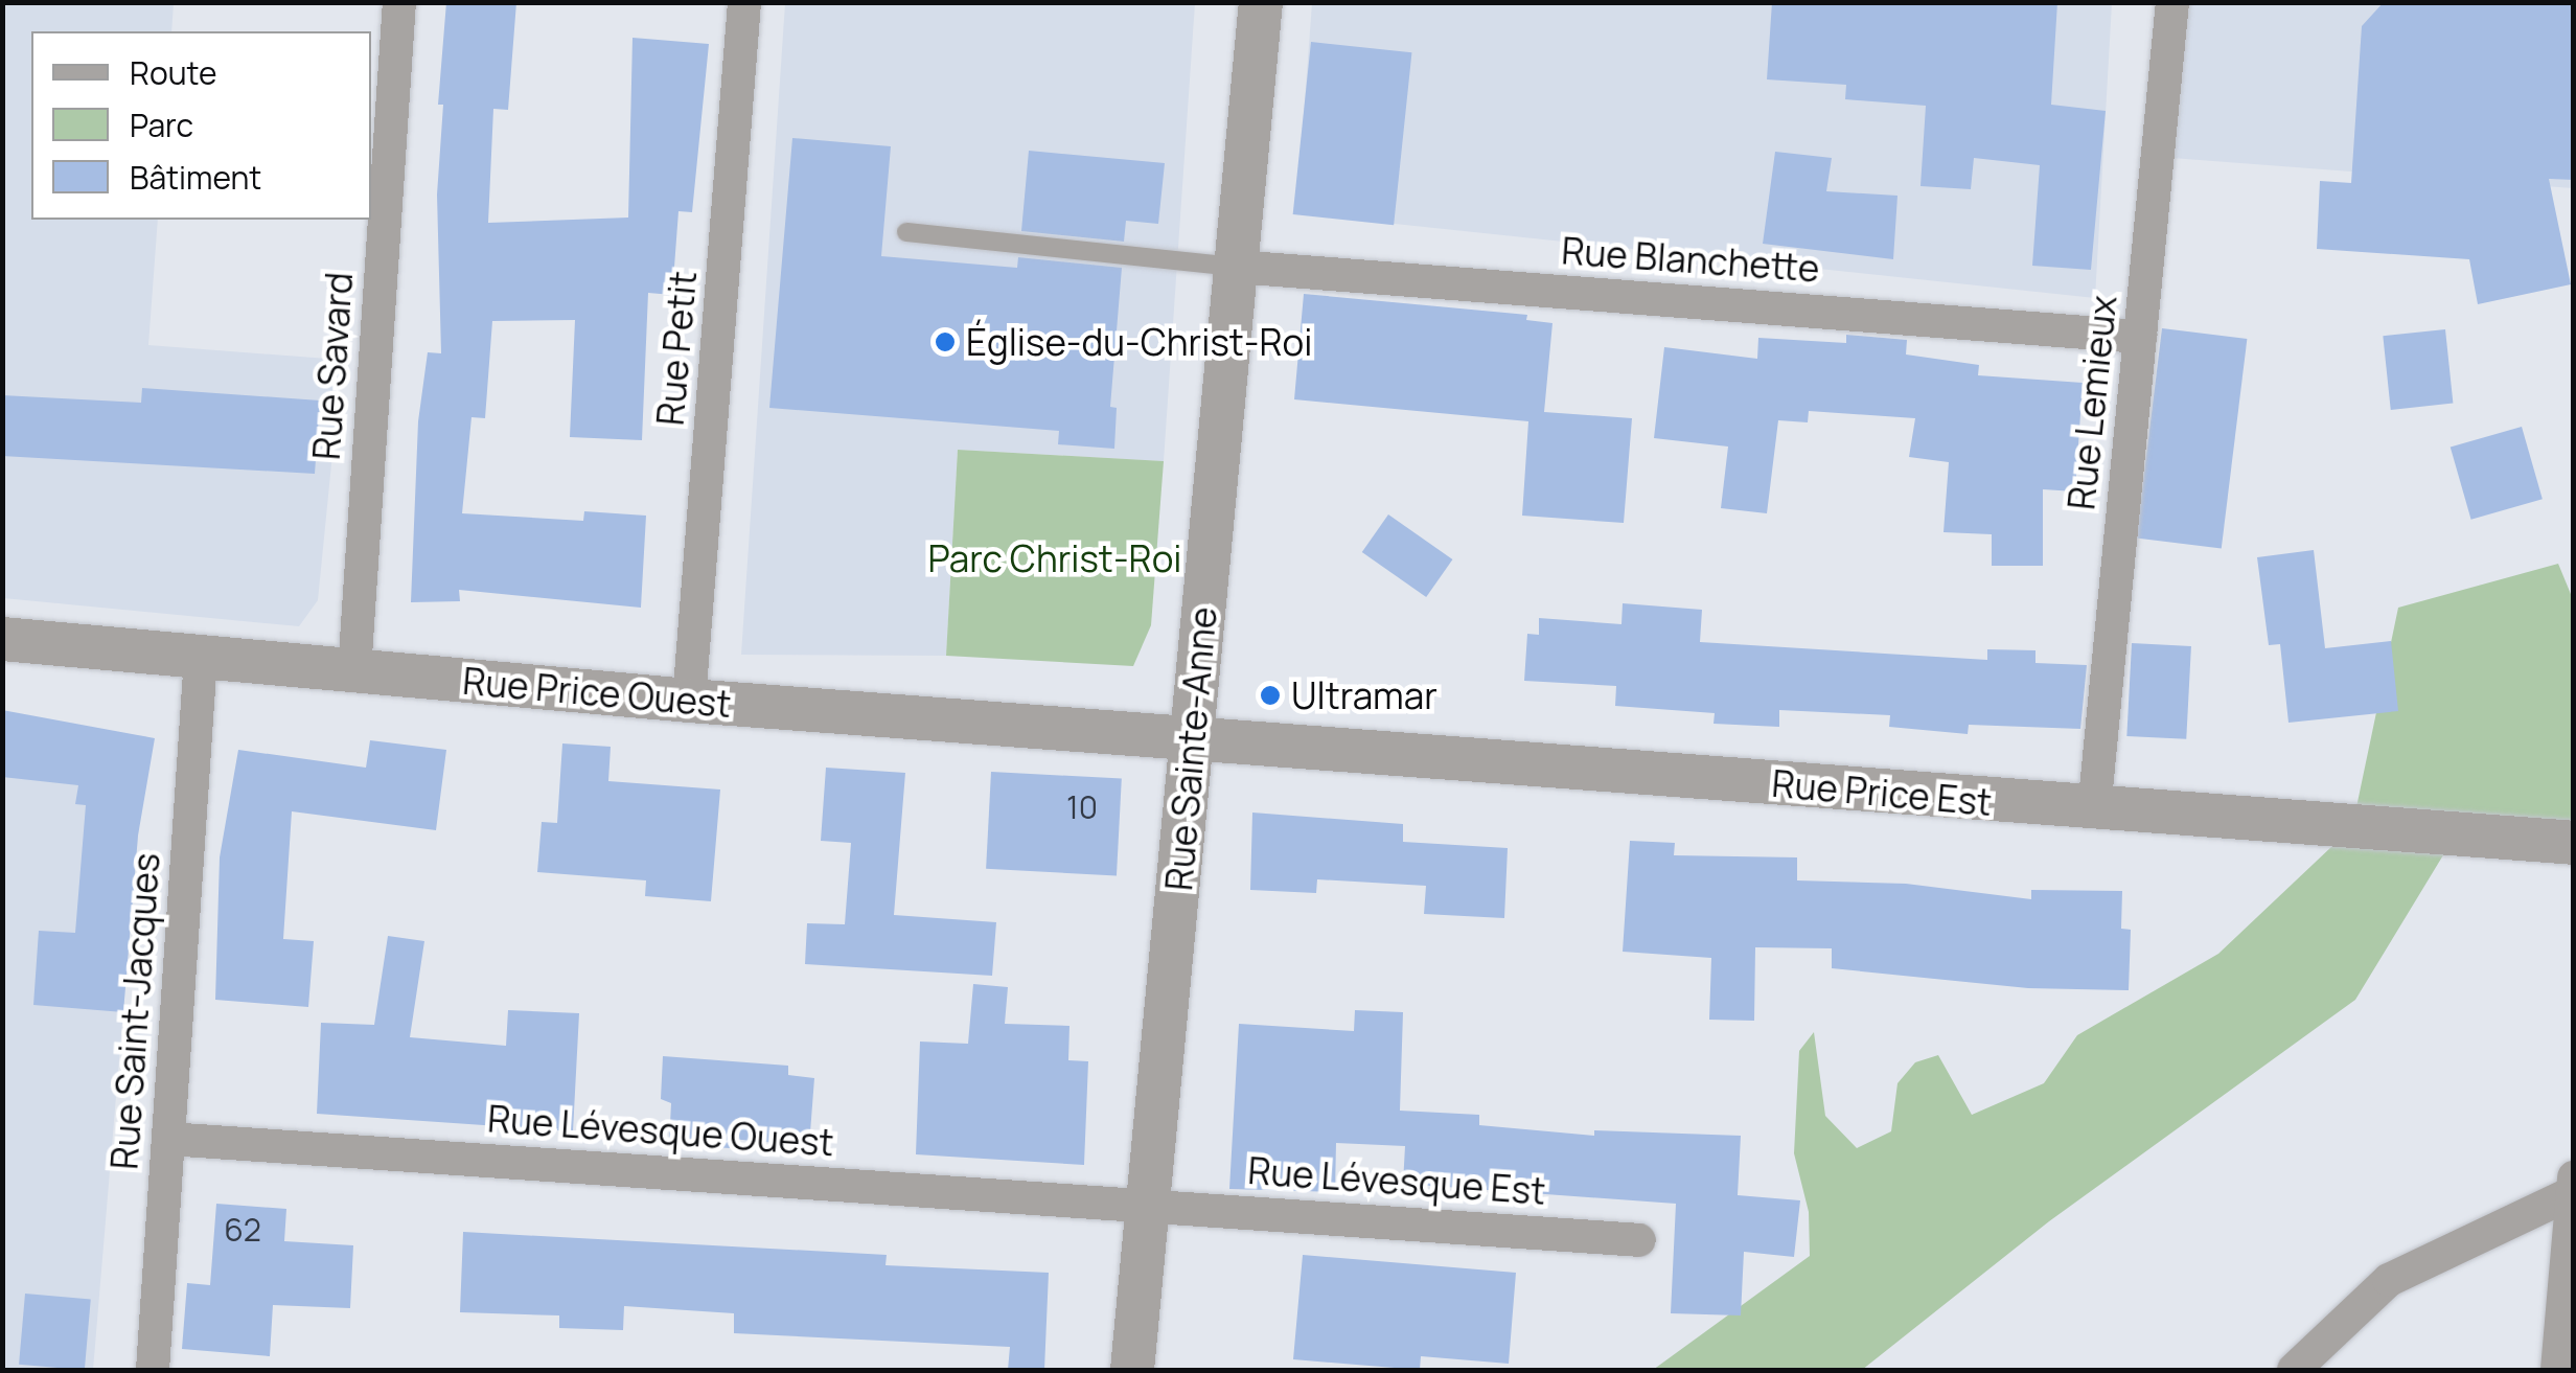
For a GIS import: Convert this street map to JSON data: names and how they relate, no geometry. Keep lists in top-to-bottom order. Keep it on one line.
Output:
{"streets":{"street":["Rue Blanchette","Rue Petit","Rue Savard","Rue Lemieux","Rue Price Ouest","Rue Sainte-Anne","Rue Price Est","Rue Saint-Jacques","Rue Lévesque Ouest","Rue Lévesque Est"]},"crossings":[["Rue Blanchette","Rue Lemieux"],["Rue Blanchette","Rue Sainte-Anne"],["Rue Petit","Rue Price Ouest"],["Rue Savard","Rue Price Ouest"],["Rue Lemieux","Rue Price Est"],["Rue Price Ouest","Rue Sainte-Anne"],["Rue Price Ouest","Rue Price Est"],["Rue Price Ouest","Rue Saint-Jacques"],["Rue Sainte-Anne","Rue Price Est"],["Rue Sainte-Anne","Rue Lévesque Ouest"],["Rue Sainte-Anne","Rue Lévesque Est"],["Rue Saint-Jacques","Rue Lévesque Ouest"],["Rue Lévesque Ouest","Rue Lévesque Est"]],"parks":["Parc Christ-Roi"],"places":["Église-du-Christ-Roi","Ultramar"],"house_numbers":["10","62"],"legend":["Route","Parc","Bâtiment"]}
